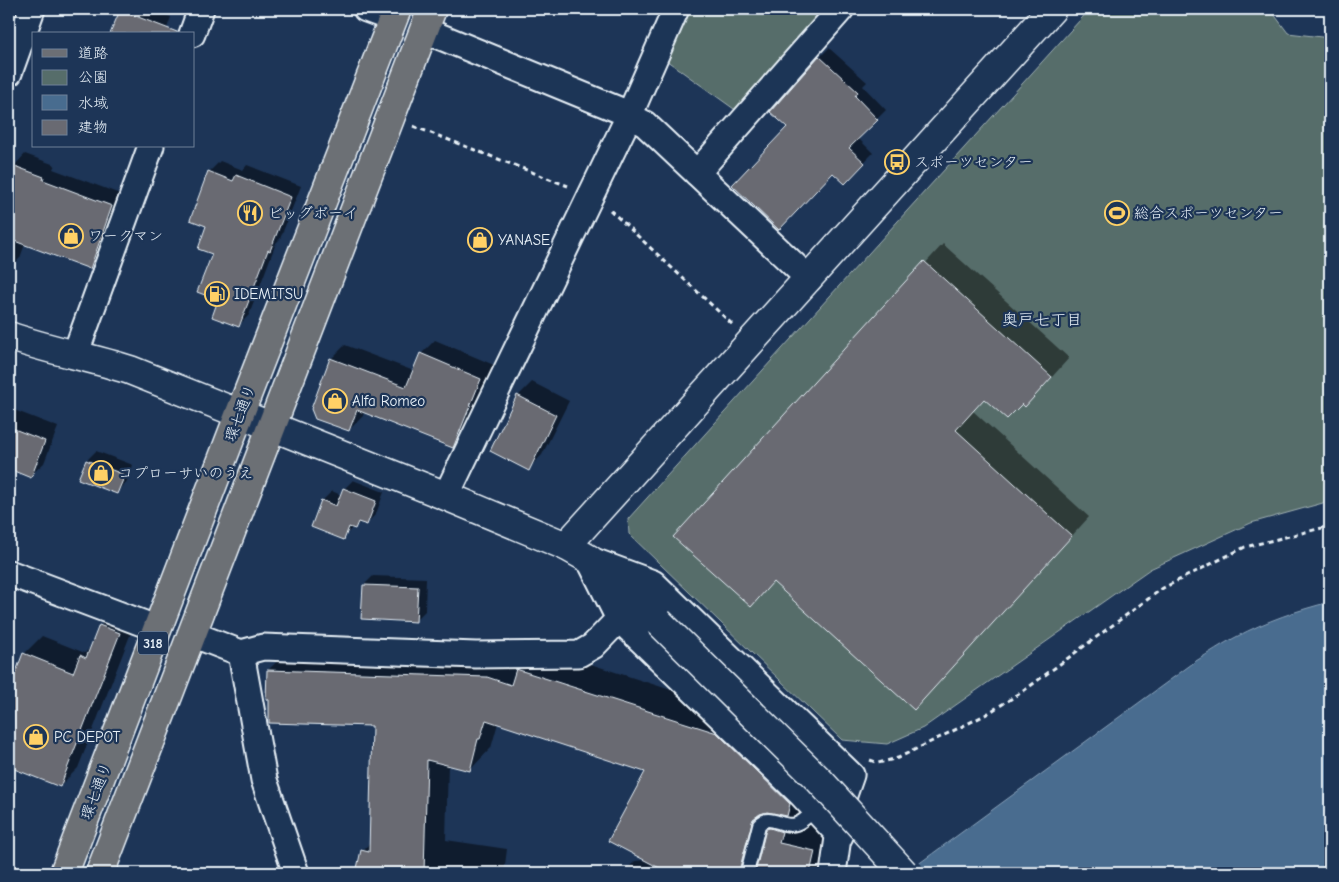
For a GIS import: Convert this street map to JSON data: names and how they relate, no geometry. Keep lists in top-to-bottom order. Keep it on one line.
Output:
{"streets":{"main road":["環七通り","318"]},"districts":["奥戸七丁目"],"places":{"bus stop":["スポーツセンター"],"restaurant":["ビッグボーイ"],"sports":["総合スポーツセンター"],"shop":["ワークマン","YANASE","Alfa Romeo","コプローサいのうえ","PC DEPOT"],"fuel station":["IDEMITSU"]},"legend":["道路","公園","水域","建物"]}
